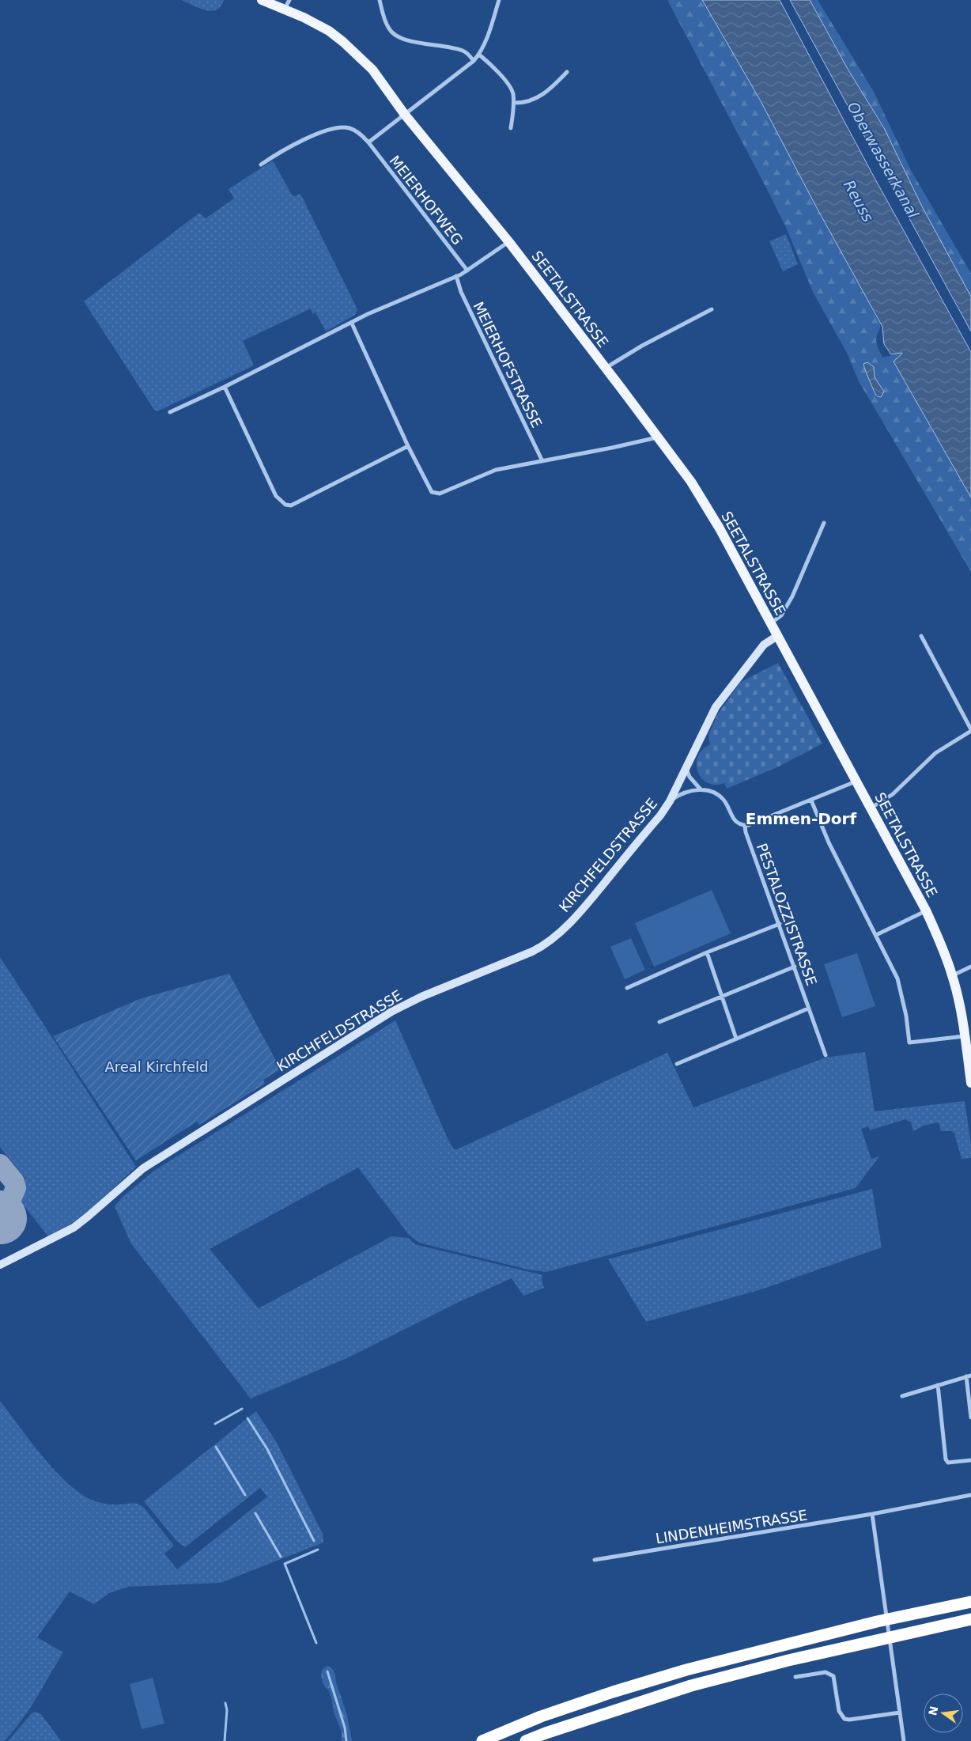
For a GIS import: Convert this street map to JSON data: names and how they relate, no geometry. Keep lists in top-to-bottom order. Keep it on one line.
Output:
{"streets":{"main road":["SEETALSTRASSE"],"street":["MEIERHOFWEG","MEIERHOFSTRASSE","KIRCHFELDSTRASSE","PESTALOZZISTRASSE","LINDENHEIMSTRASSE"]},"crossings":[["SEETALSTRASSE","KIRCHFELDSTRASSE"]],"districts":["Emmen-Dorf"],"water":["Oberwasserkanal","Reuss"],"parks":["Areal Kirchfeld"],"north":"left"}
